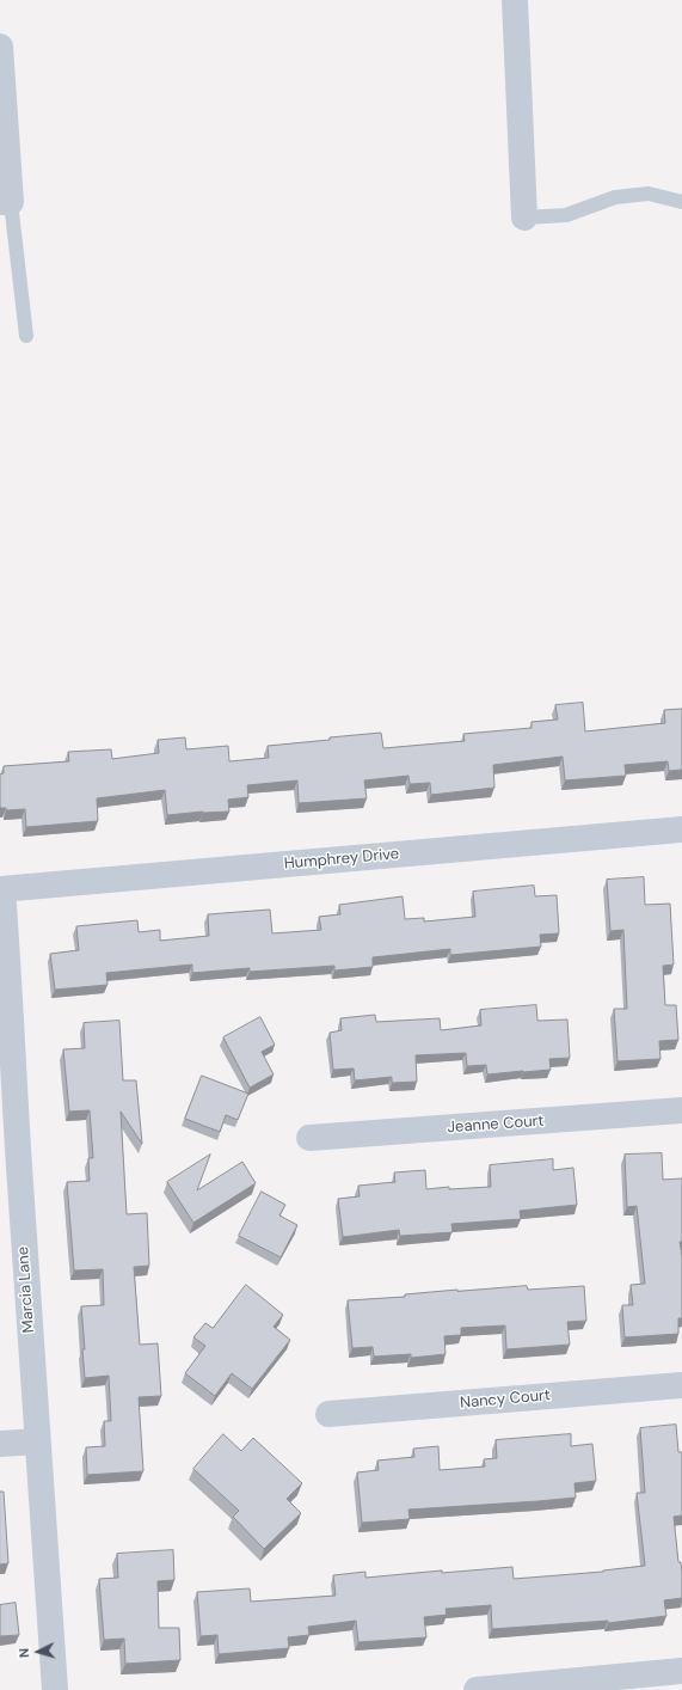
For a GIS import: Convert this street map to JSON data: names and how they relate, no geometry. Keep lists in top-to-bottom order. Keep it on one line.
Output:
{"streets":{"street":["Humphrey Drive","Jeanne Court","Marcia Lane","Nancy Court"]},"crossings":[["Humphrey Drive","Marcia Lane"]],"north":"left"}
